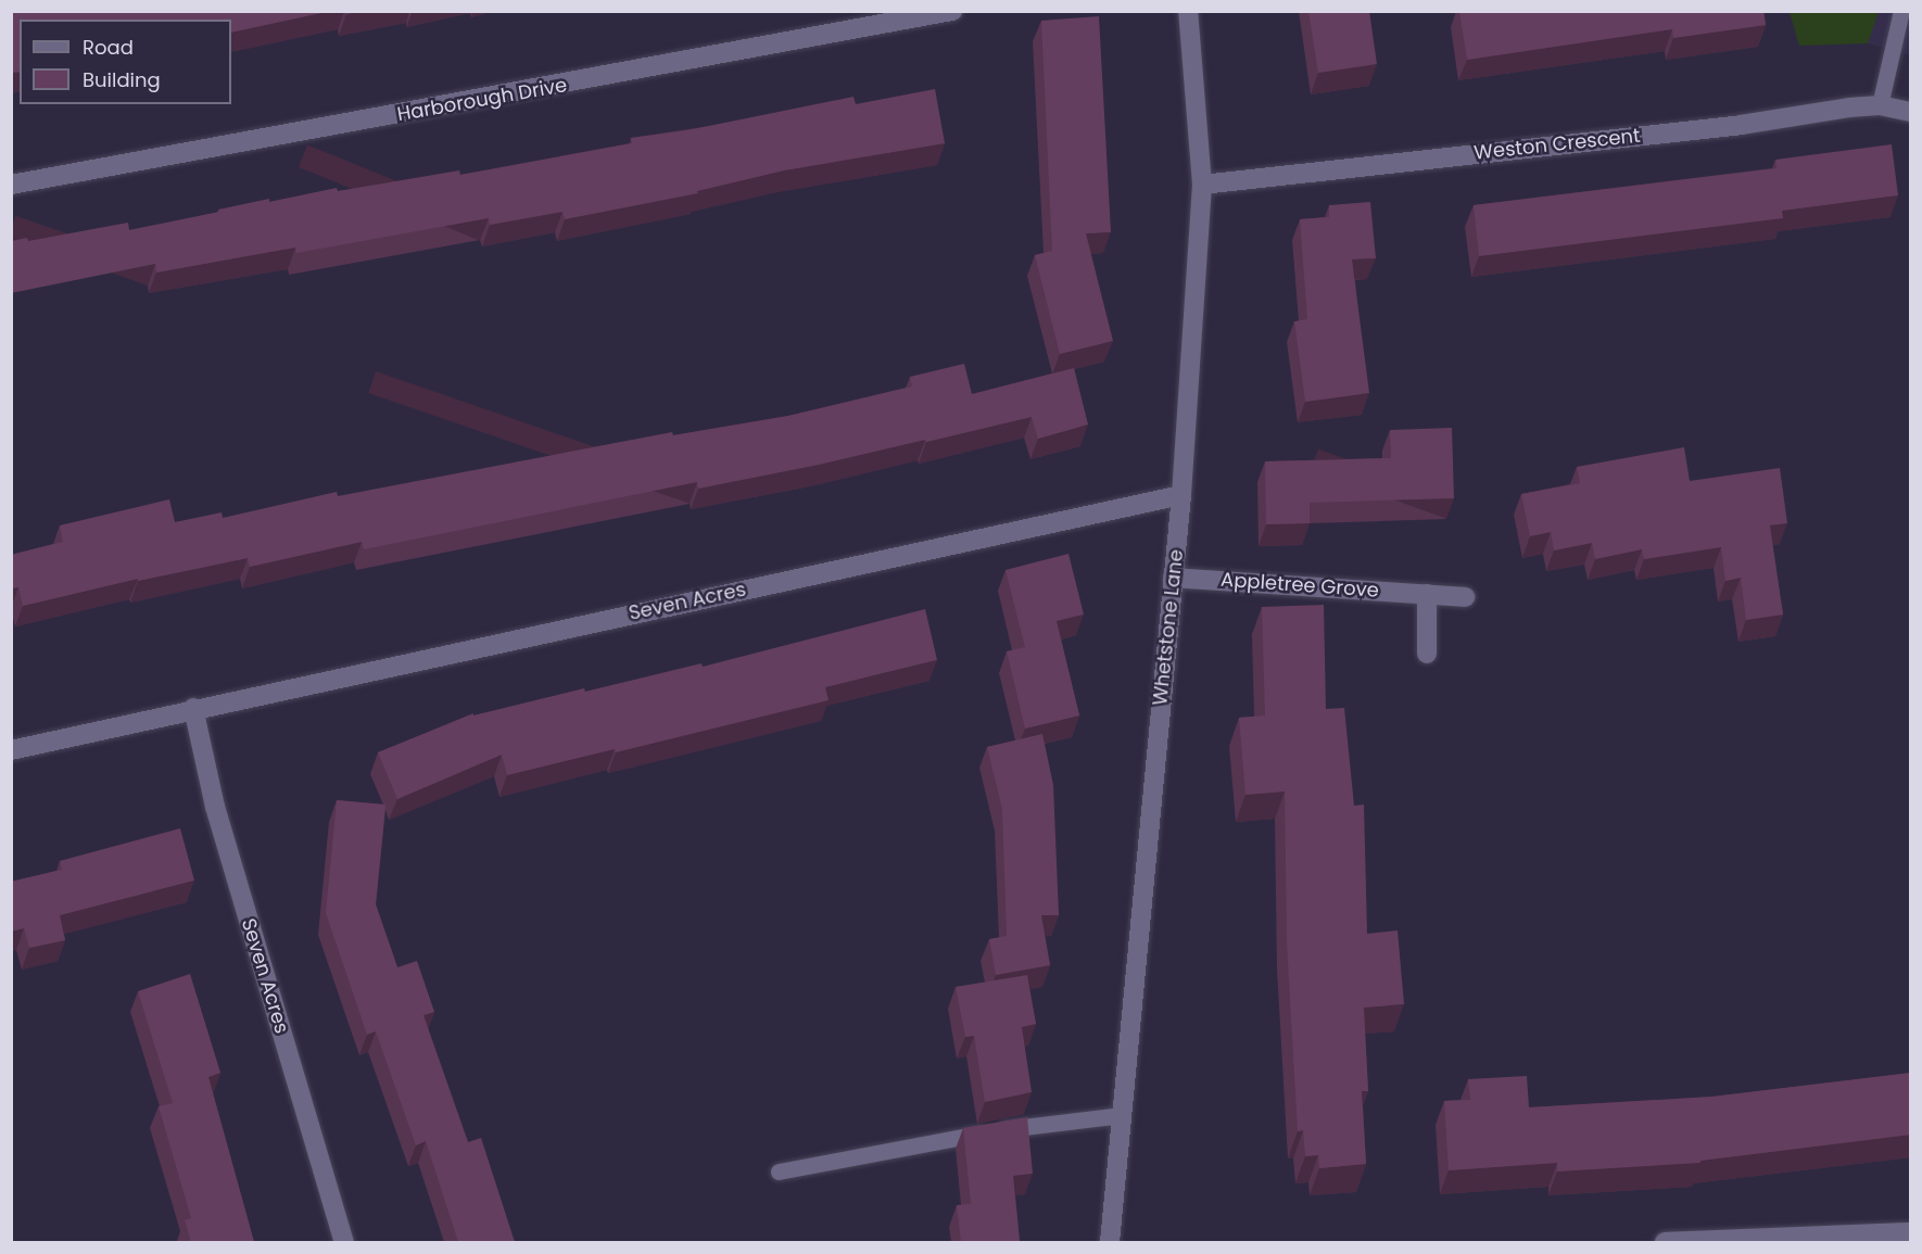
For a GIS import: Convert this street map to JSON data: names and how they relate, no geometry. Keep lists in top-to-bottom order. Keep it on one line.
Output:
{"streets":{"street":["Harborough Drive","Weston Crescent","Appletree Grove","Seven Acres","Whetstone Lane"]},"crossings":[["Weston Crescent","Whetstone Lane"],["Appletree Grove","Whetstone Lane"],["Seven Acres","Whetstone Lane"]],"legend":["Road","Building"]}
